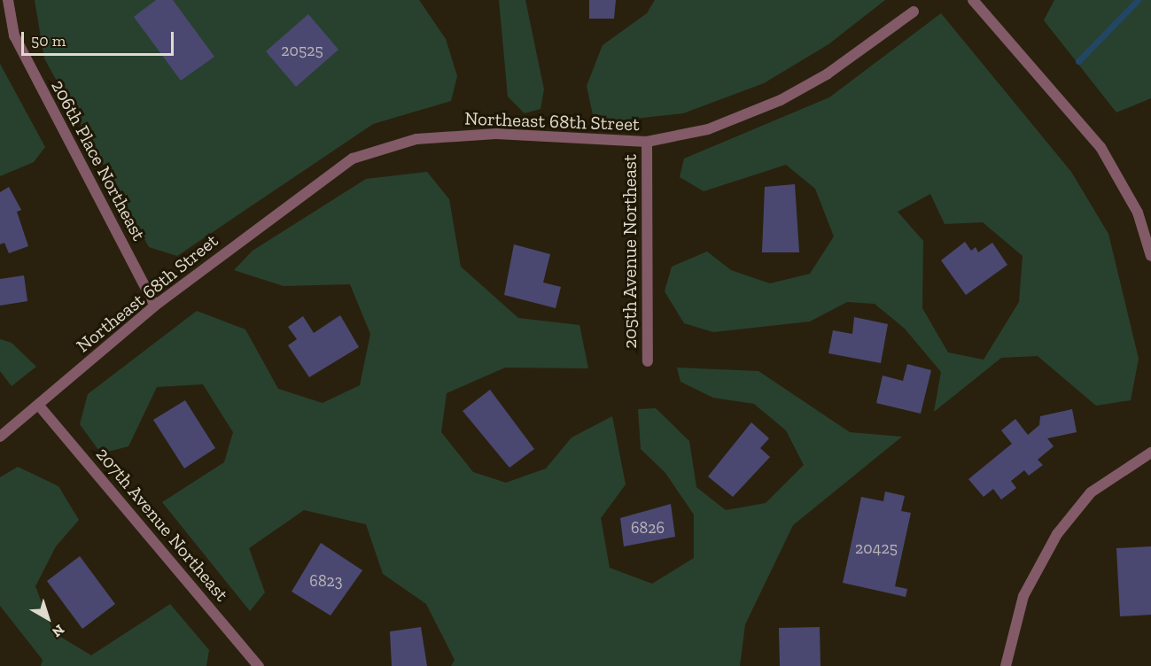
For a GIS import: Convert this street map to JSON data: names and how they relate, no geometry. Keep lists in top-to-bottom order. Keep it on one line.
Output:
{"streets":{"street":["Northeast 68th Street","206th Place Northeast","205th Avenue Northeast","207th Avenue Northeast"]},"crossings":[["Northeast 68th Street","206th Place Northeast"],["Northeast 68th Street","205th Avenue Northeast"],["Northeast 68th Street","207th Avenue Northeast"]],"house_numbers":["20525","6826","20425","6823"],"scale_bar":"50 m","north":"bottom right"}
